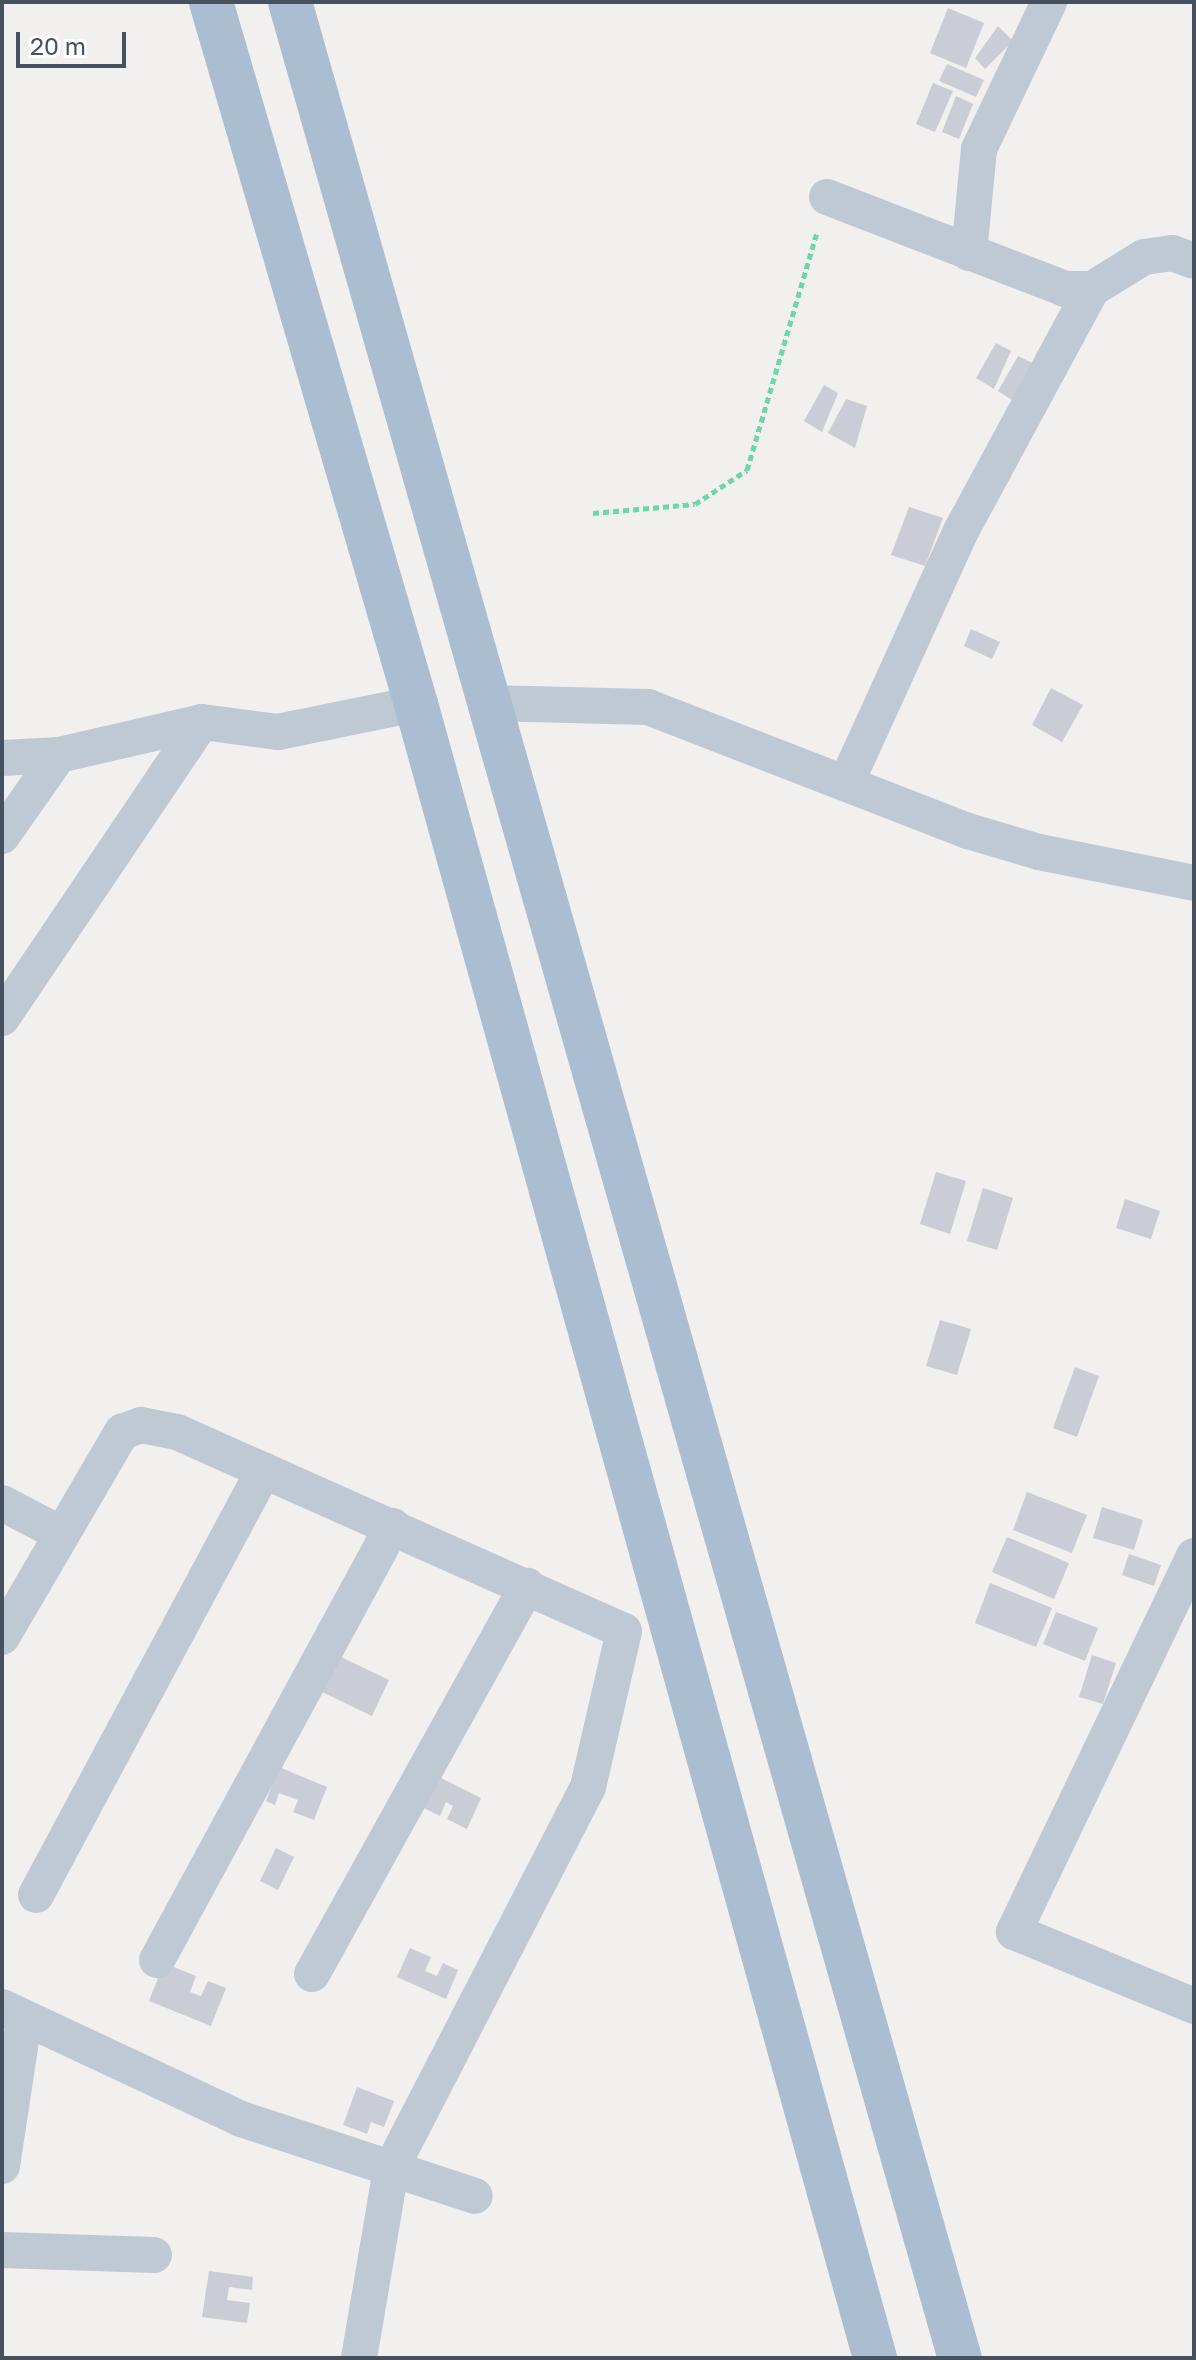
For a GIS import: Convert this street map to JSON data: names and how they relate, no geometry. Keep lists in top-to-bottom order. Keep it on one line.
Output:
{"scale_bar":"20 m"}
